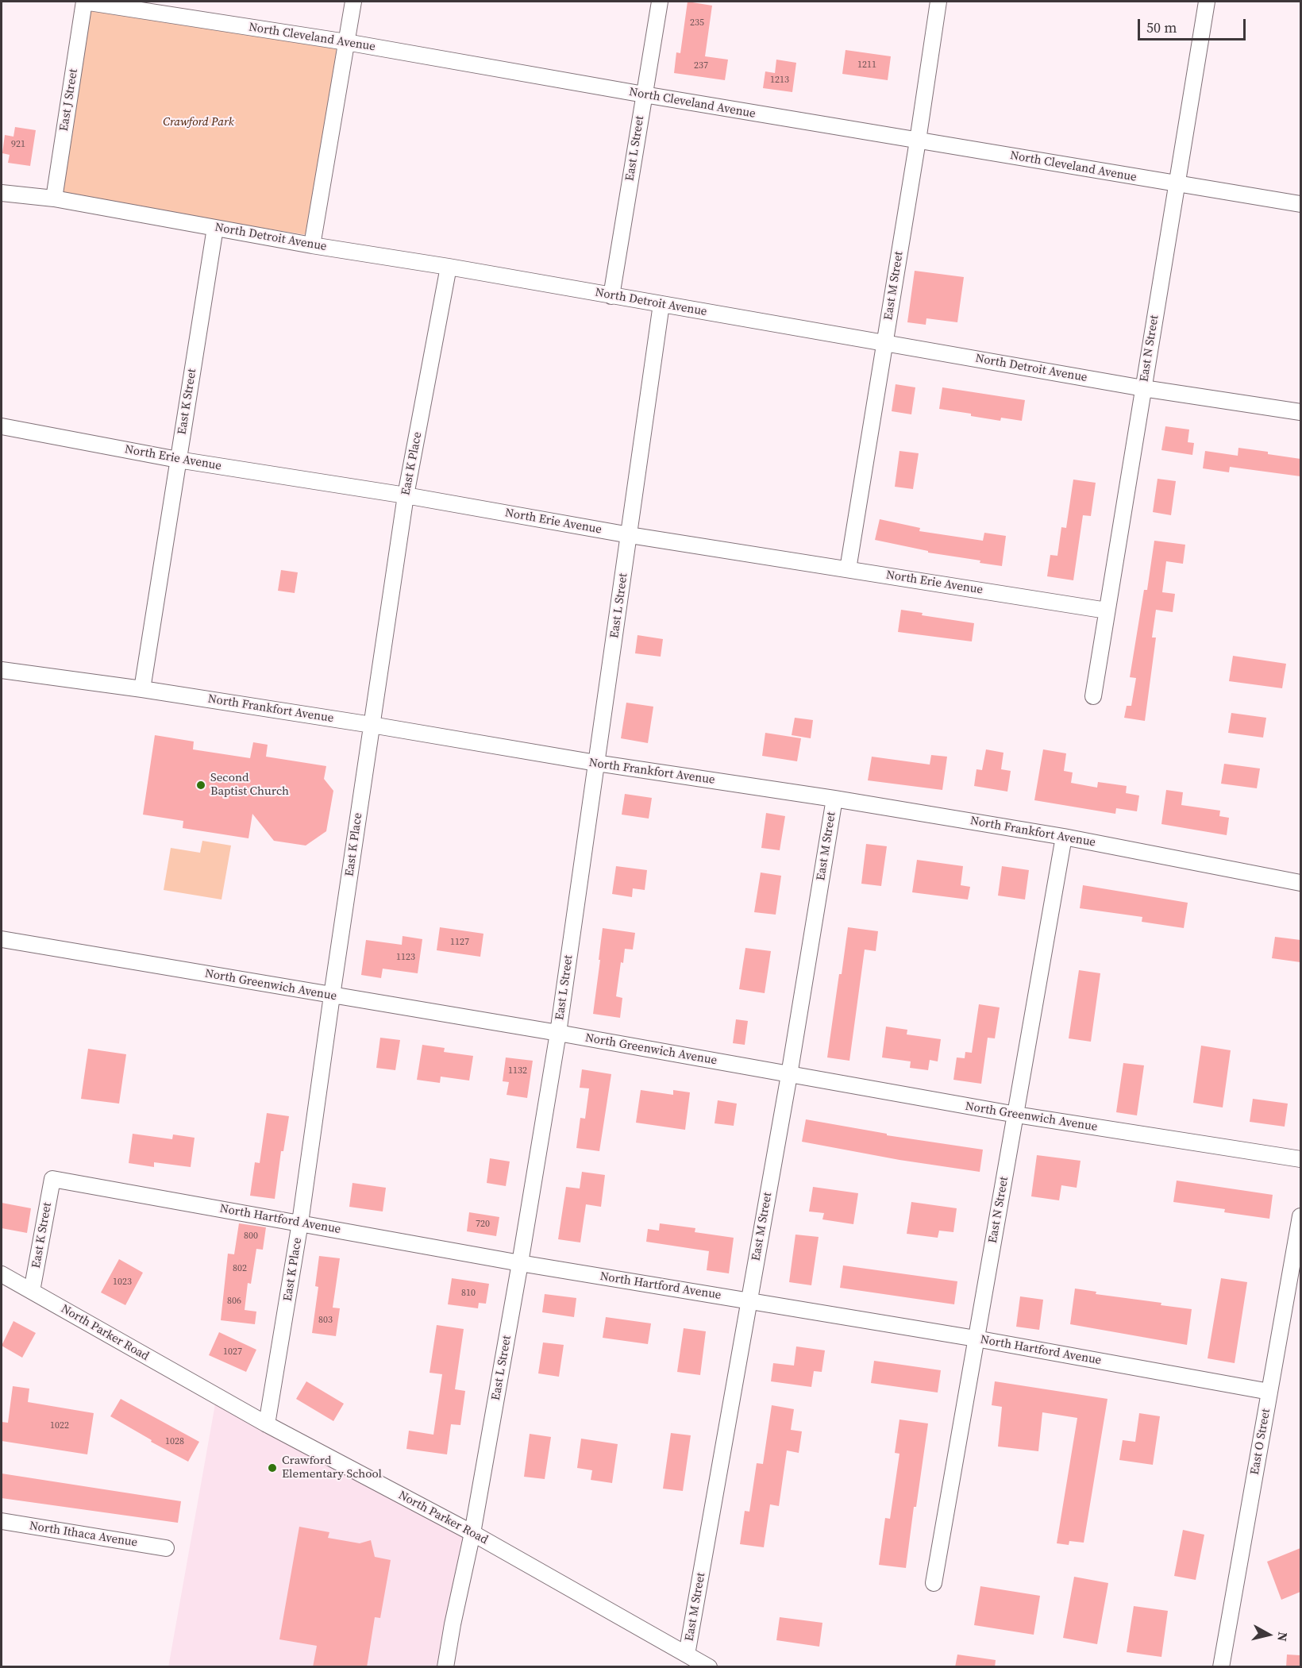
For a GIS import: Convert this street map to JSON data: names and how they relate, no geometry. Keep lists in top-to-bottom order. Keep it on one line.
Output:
{"streets":{"street":["North Cleveland Avenue","East J Street","East L Street","North Detroit Avenue","East M Street","East N Street","East K Street","North Erie Avenue","East K Place","North Frankfort Avenue","North Greenwich Avenue","North Hartford Avenue","North Parker Road","East O Street","North Ithaca Avenue"]},"crossings":[["North Cleveland Avenue","East J Street"],["North Cleveland Avenue","East L Street"],["North Cleveland Avenue","East M Street"],["North Cleveland Avenue","East N Street"],["East J Street","North Detroit Avenue"],["East L Street","North Detroit Avenue"],["East L Street","North Erie Avenue"],["East L Street","North Frankfort Avenue"],["East L Street","North Greenwich Avenue"],["East L Street","North Hartford Avenue"],["East L Street","North Parker Road"],["North Detroit Avenue","East M Street"],["North Detroit Avenue","East N Street"],["North Detroit Avenue","East K Street"],["North Detroit Avenue","East K Place"],["East M Street","North Erie Avenue"],["East M Street","North Frankfort Avenue"],["East M Street","North Greenwich Avenue"],["East M Street","North Hartford Avenue"],["East M Street","North Parker Road"],["East N Street","North Erie Avenue"],["East N Street","North Frankfort Avenue"],["East N Street","North Greenwich Avenue"],["East N Street","North Hartford Avenue"],["East K Street","North Erie Avenue"],["East K Street","North Frankfort Avenue"],["East K Street","North Hartford Avenue"],["East K Street","North Parker Road"],["North Erie Avenue","East K Place"],["East K Place","North Frankfort Avenue"],["East K Place","North Greenwich Avenue"],["East K Place","North Hartford Avenue"],["East K Place","North Parker Road"],["North Hartford Avenue","East O Street"]],"parks":["Crawford Park"],"places":["Second Baptist Church","Crawford Elementary School"],"house_numbers":["235","1211","237","1213","921","1127","1123","1132","720","800","802","1023","810","806","803","1027","1022","1028"],"scale_bar":"50 m","north":"right"}
